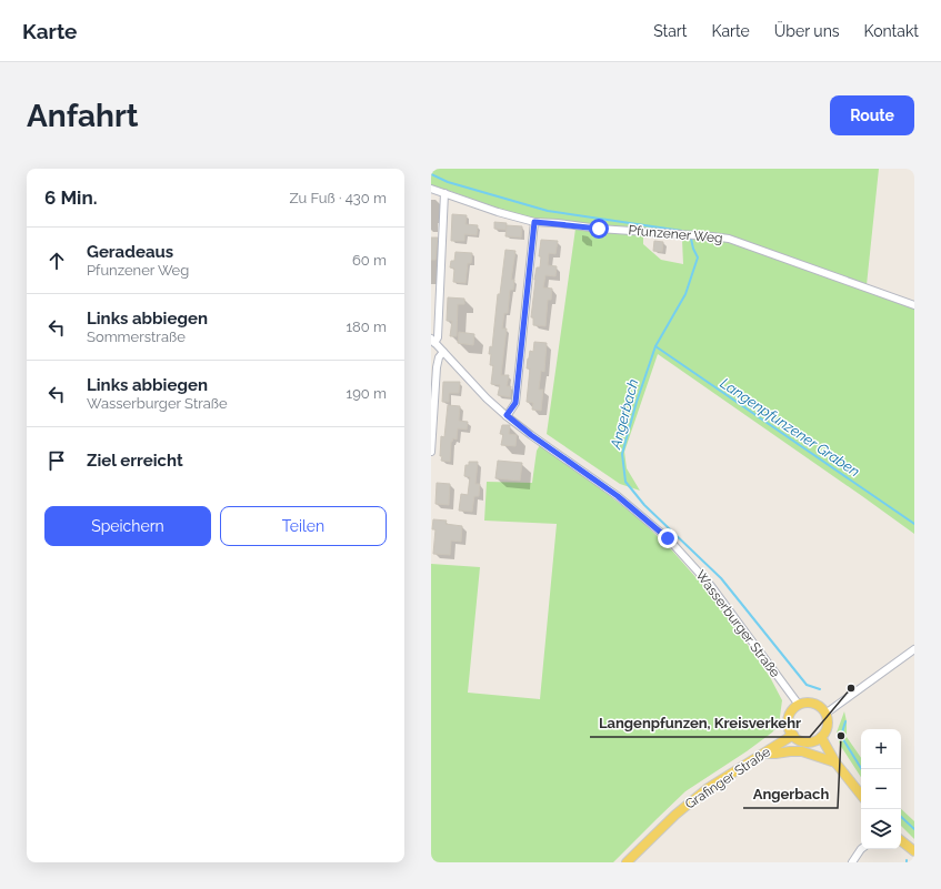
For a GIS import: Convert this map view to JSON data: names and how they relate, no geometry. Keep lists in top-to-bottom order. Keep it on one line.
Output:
{"streets":{"main road":["Grafinger Straße"],"street":["Pfunzener Weg","Wasserburger Straße"]},"crossings":[["Wasserburger Straße","Grafinger Straße"]],"water":["Angerbach","Langenpfunzener Graben"],"places":["Langenpfunzen, Kreisverkehr","Angerbach"],"page":{"header":"Karte","nav":["Start","Karte","Über uns","Kontakt"],"buttons":["Route",["Speichern","Teilen"]],"title":"Anfahrt","heading":["6 Min.","Zu Fuß · 430 m"],"list":[["Geradeaus","Pfunzener Weg","60 m"],["Links abbiegen","Sommerstraße","180 m"],["Links abbiegen","Wasserburger Straße","190 m"],"Ziel erreicht"],"map_buttons":["+","−"]}}
